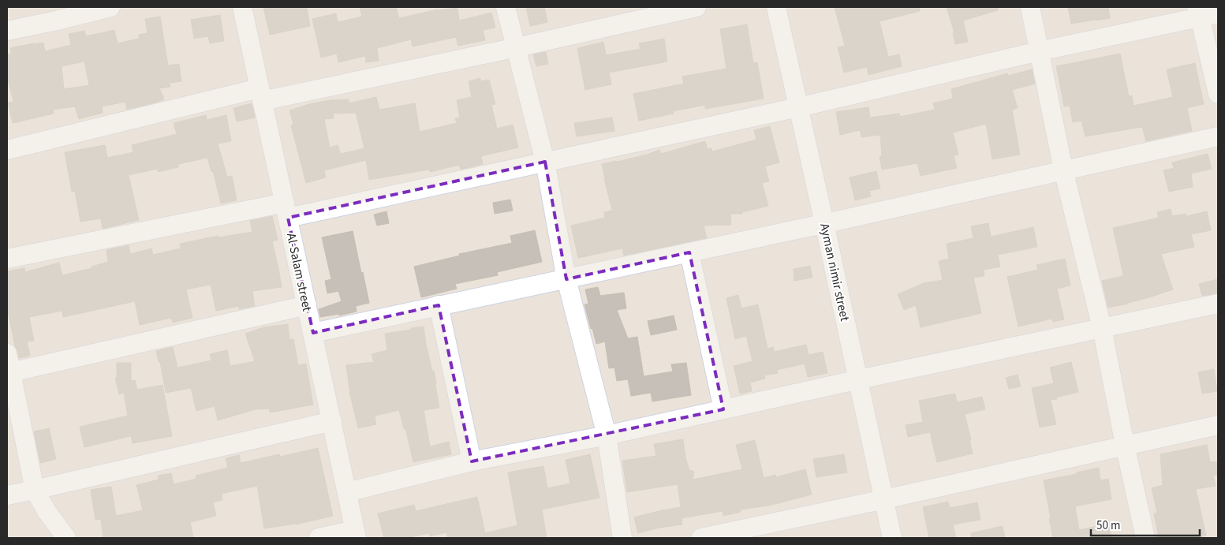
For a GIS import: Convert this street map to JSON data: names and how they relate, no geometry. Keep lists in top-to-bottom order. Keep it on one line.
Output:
{"streets":{"street":["Al-Salam street","Ayman nimir street"]},"scale_bar":"50 m"}
